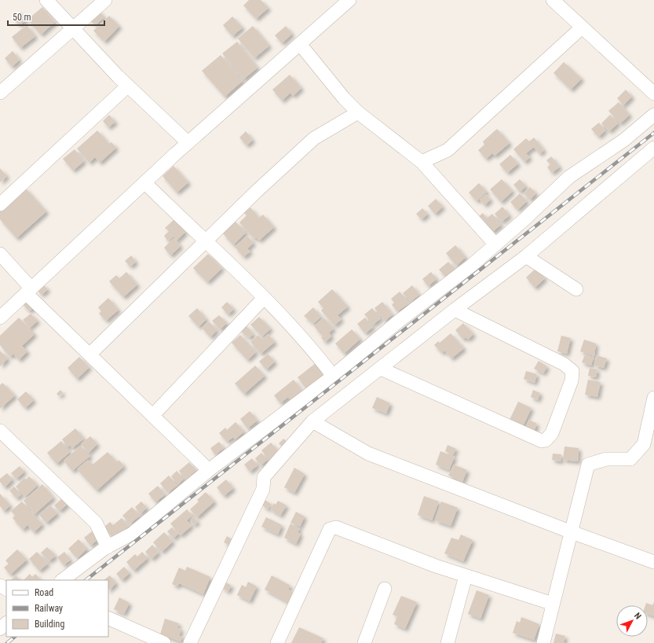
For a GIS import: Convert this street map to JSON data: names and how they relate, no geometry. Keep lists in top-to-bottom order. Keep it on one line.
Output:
{"legend":["Road","Railway","Building"],"scale_bar":"50 m","north":"top right"}
